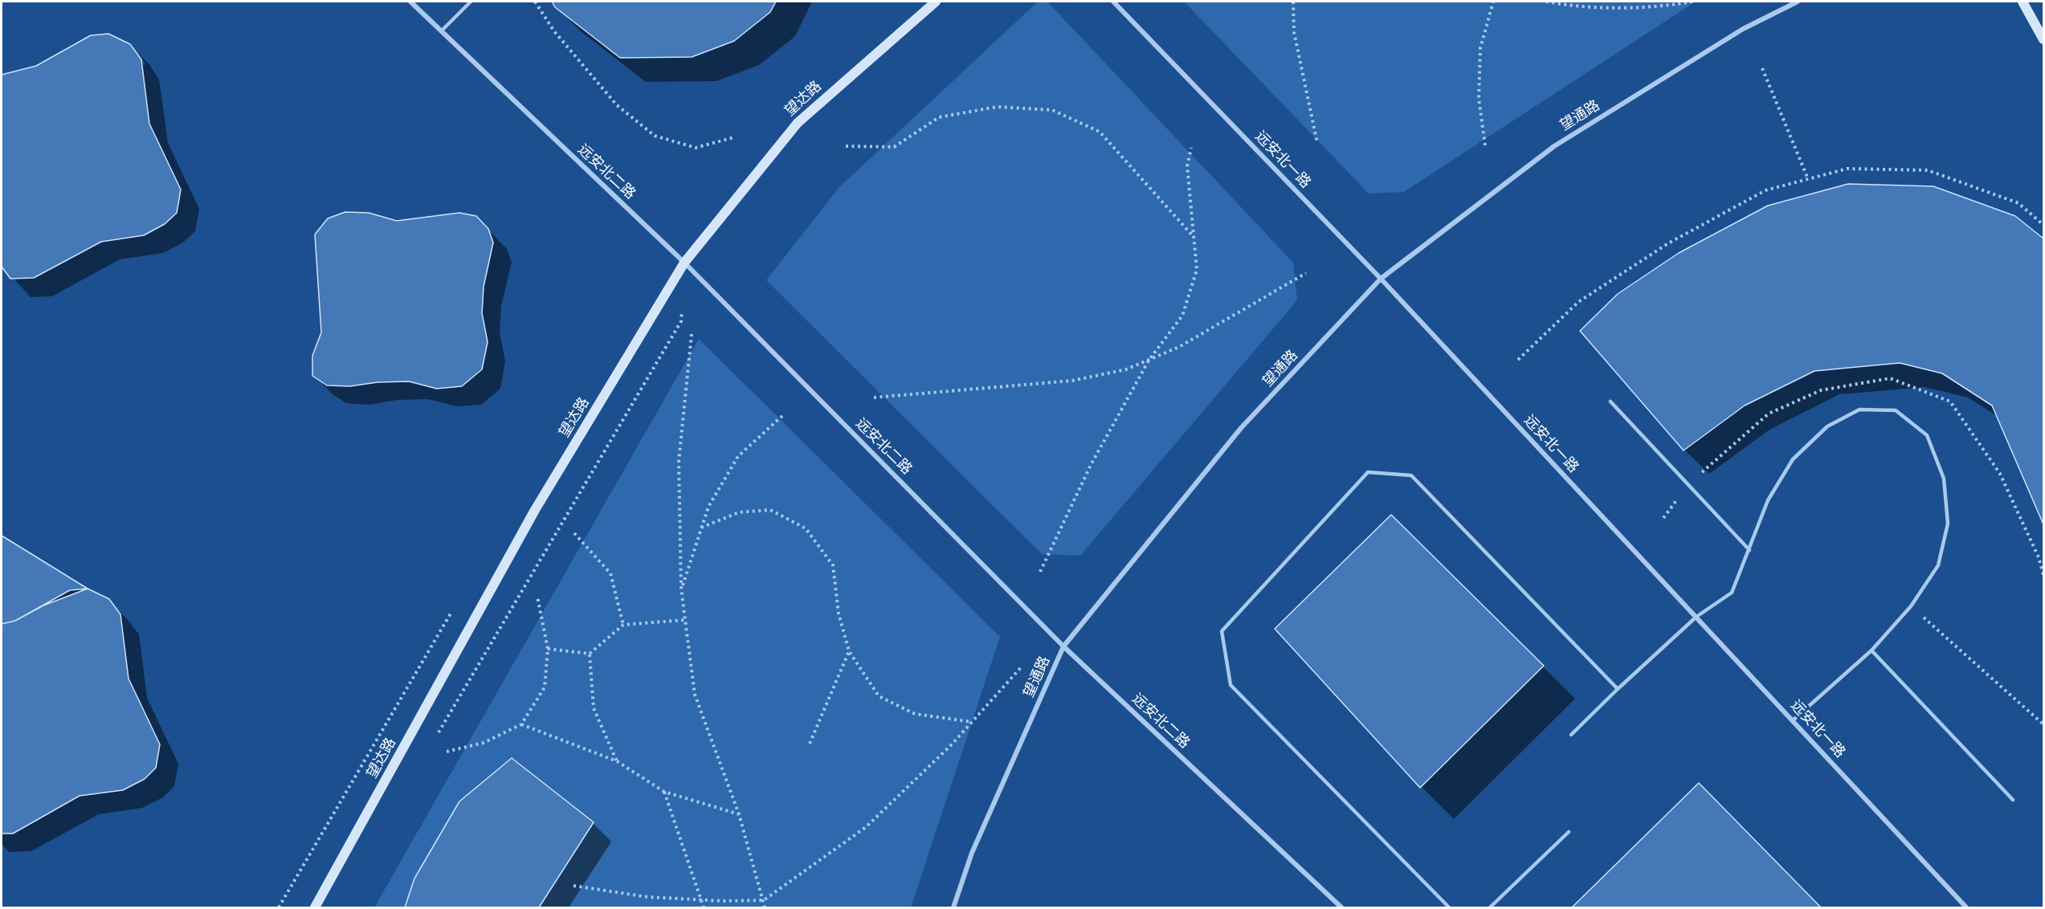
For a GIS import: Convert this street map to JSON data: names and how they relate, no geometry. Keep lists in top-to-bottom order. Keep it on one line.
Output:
{"streets":{"street":["望达路","望通路","远安北一路","远安北二路"]},"crossings":[["望达路","远安北二路"],["望通路","远安北一路"],["望通路","远安北二路"]]}
